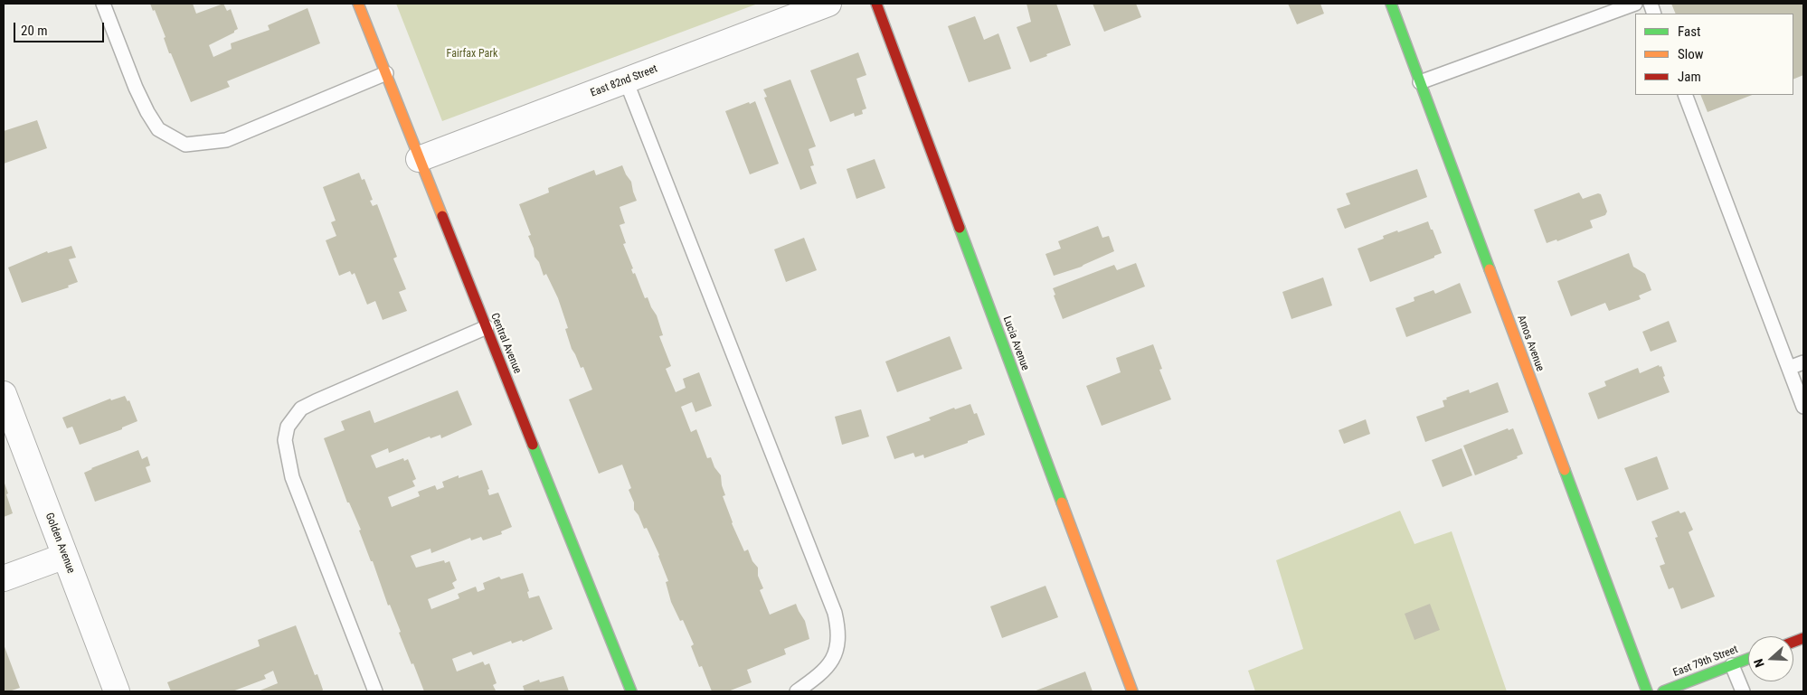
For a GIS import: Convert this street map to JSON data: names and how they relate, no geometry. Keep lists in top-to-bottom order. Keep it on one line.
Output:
{"streets":{"street":["East 82nd Street","Central Avenue","Lucia Avenue","Amos Avenue","Golden Avenue","East 79th Street"]},"crossings":[["East 82nd Street","Central Avenue"]],"parks":["Fairfax Park"],"legend":["Fast","Slow","Jam"],"scale_bar":"20 m","north":"left"}
